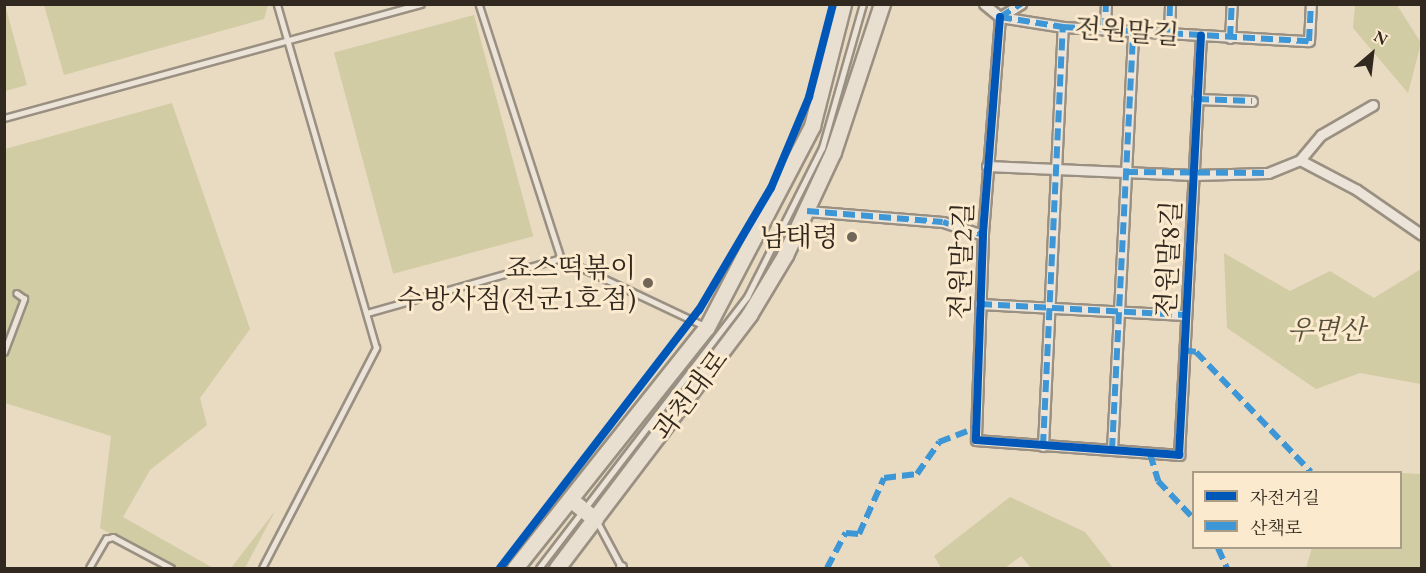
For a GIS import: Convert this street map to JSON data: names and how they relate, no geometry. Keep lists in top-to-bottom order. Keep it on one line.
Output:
{"streets":{"main road":["과천대로"],"street":["전원말길","전원말8길","전원말2길"]},"crossings":[["전원말길","전원말8길"],["전원말길","전원말2길"],["전원말8길","전원말2길"]],"parks":["우면산"],"places":["남태령","죠스떡볶이 수방사점(전군1호점)"],"legend":["자전거길","산책로"],"north":"top right"}
